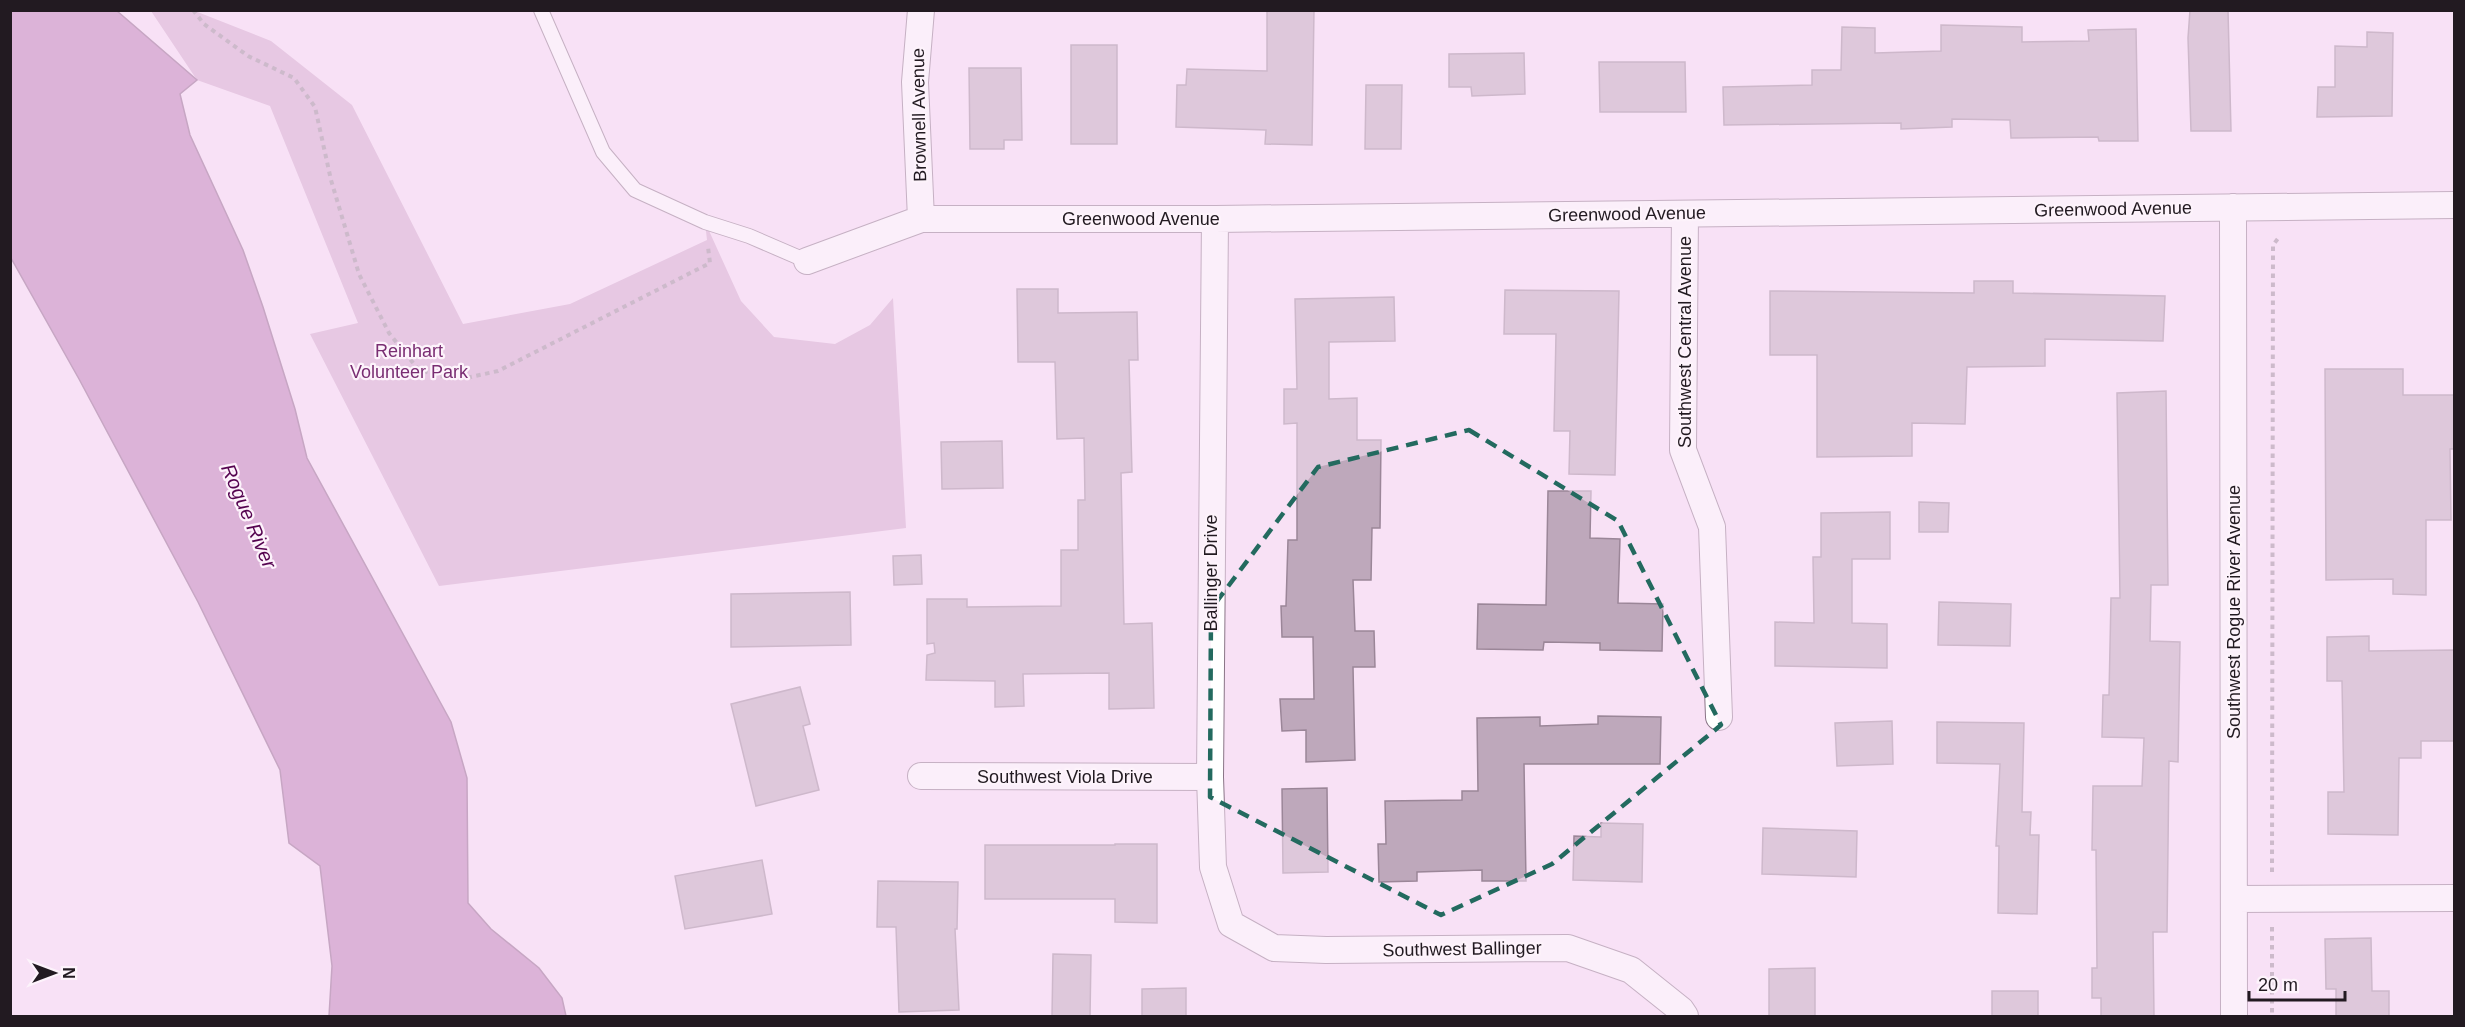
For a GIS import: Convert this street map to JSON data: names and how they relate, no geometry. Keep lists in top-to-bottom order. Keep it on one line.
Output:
{"streets":{"street":["Brownell Avenue","Greenwood Avenue","Southwest Central Avenue","Ballinger Drive","Southwest Rogue River Avenue","Southwest Viola Drive","Southwest Ballinger"]},"crossings":[["Brownell Avenue","Greenwood Avenue"],["Greenwood Avenue","Southwest Central Avenue"],["Greenwood Avenue","Ballinger Drive"],["Greenwood Avenue","Southwest Rogue River Avenue"],["Ballinger Drive","Southwest Viola Drive"],["Ballinger Drive","Southwest Ballinger"]],"water":["Rogue River"],"parks":["Reinhart Volunteer Park"],"scale_bar":"20 m","north":"right"}
